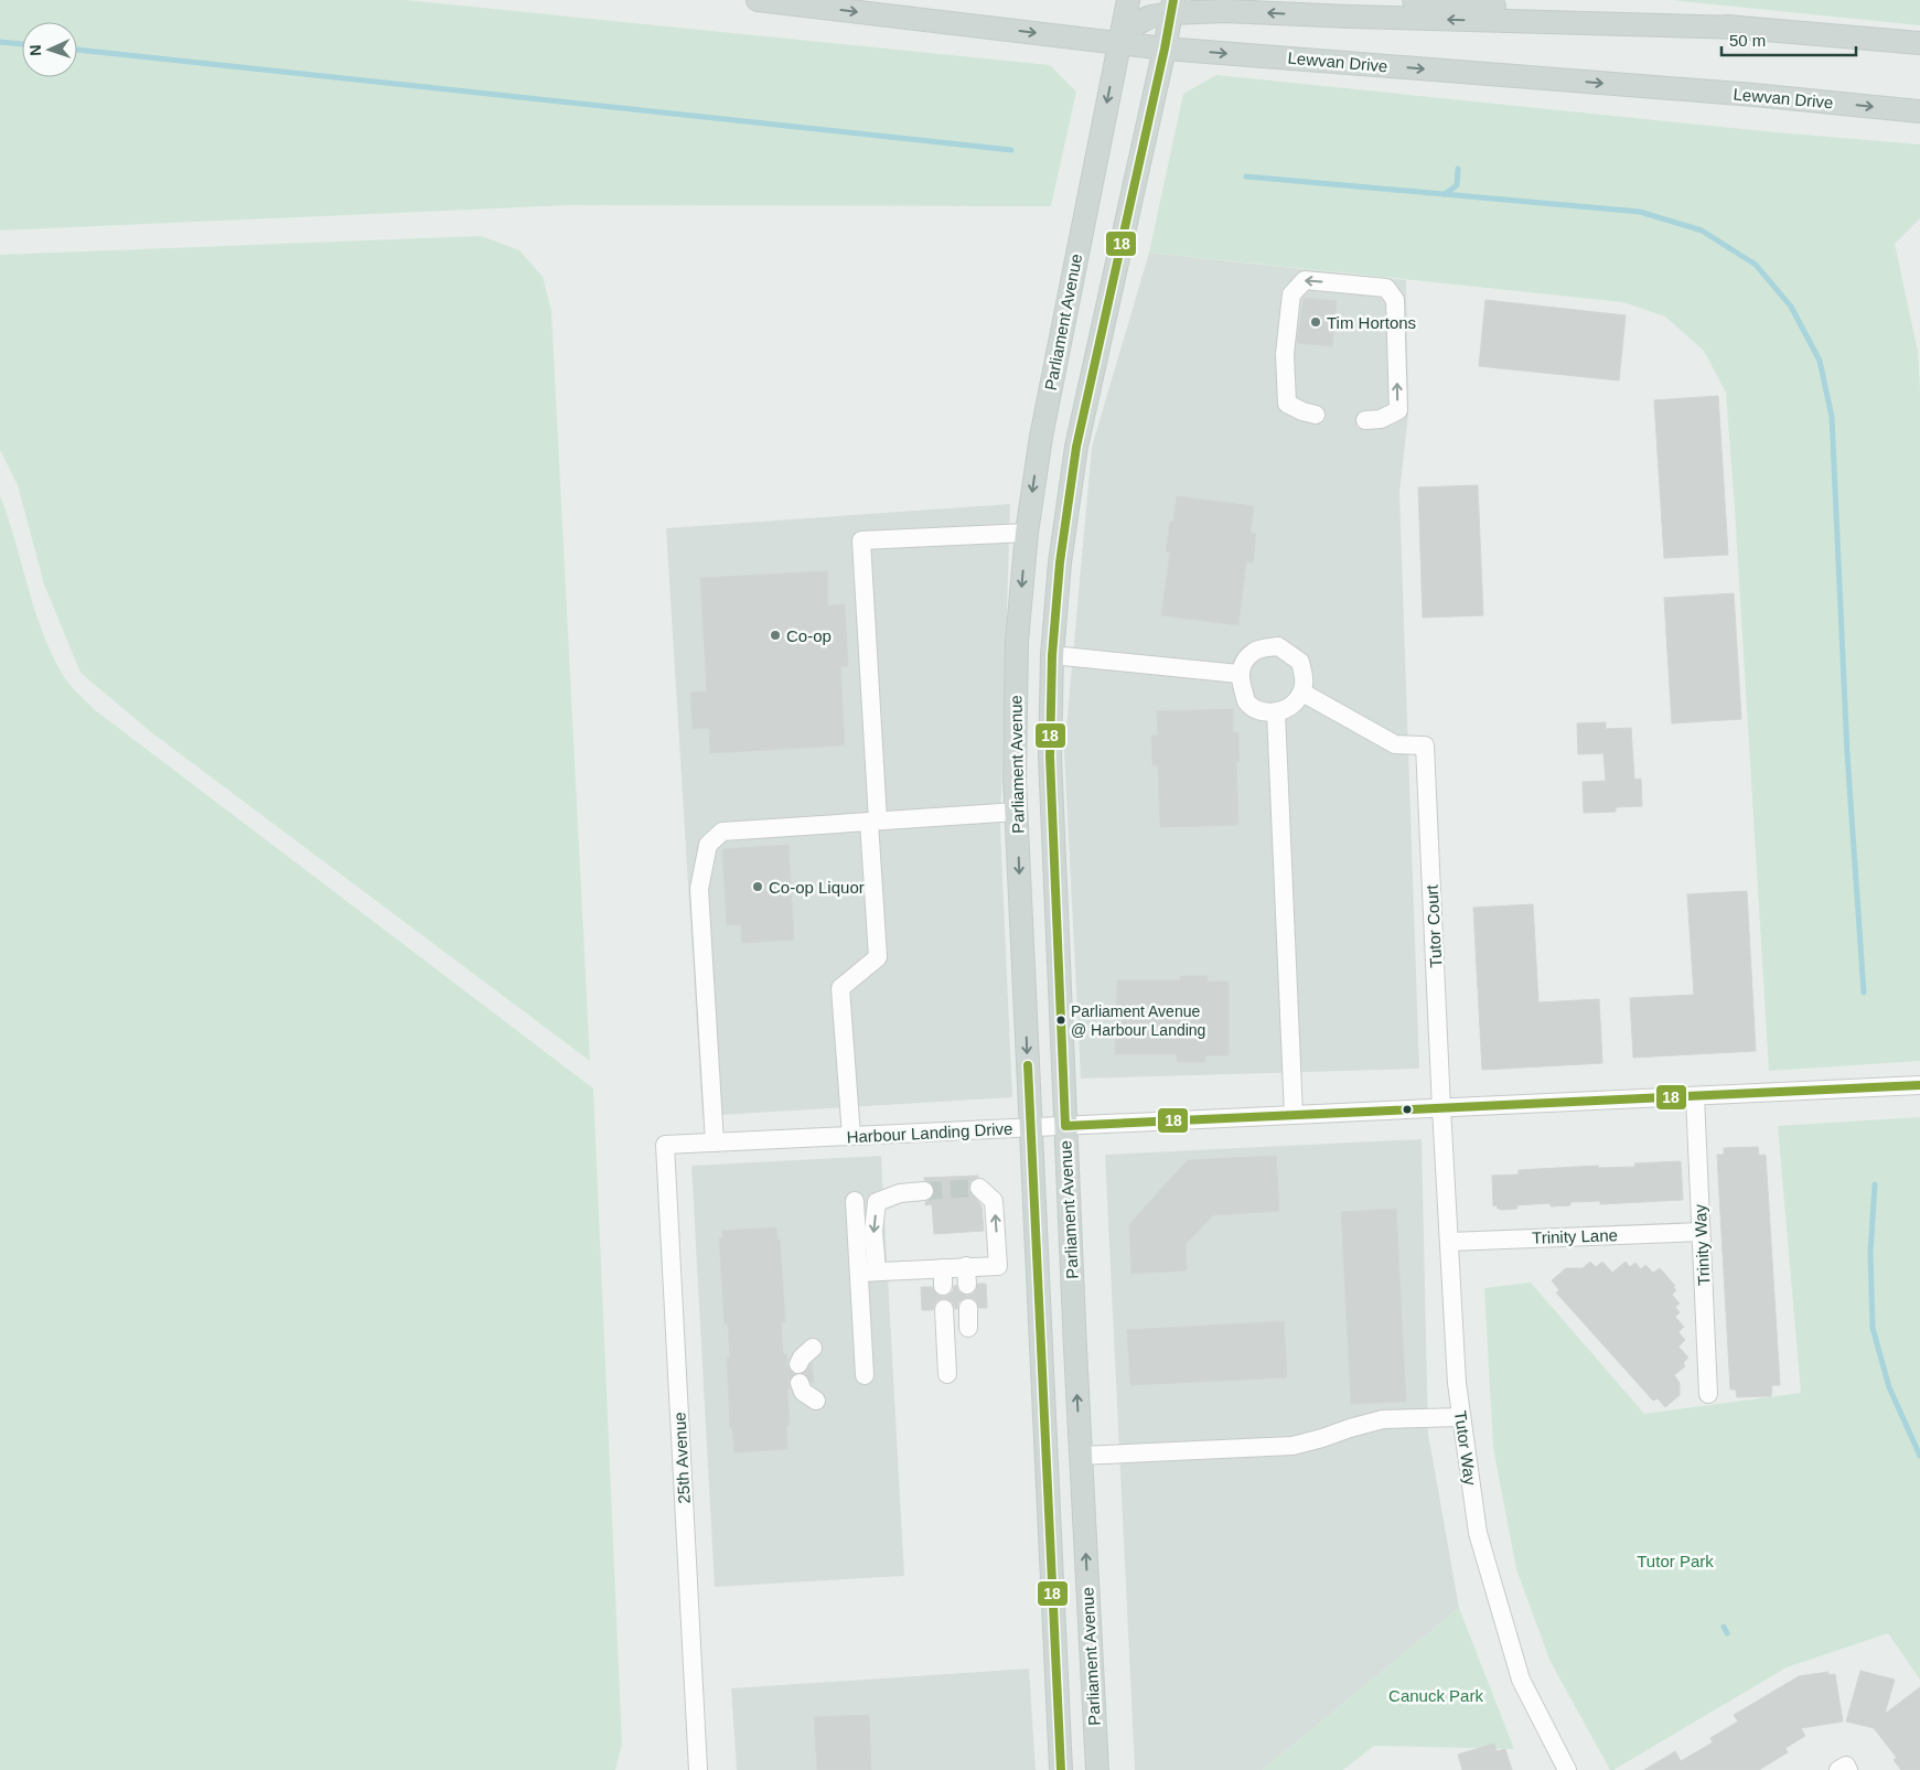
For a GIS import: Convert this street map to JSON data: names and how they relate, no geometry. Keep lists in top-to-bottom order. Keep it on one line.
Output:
{"streets":{"main road":["Lewvan Drive","Parliament Avenue"],"street":["Tutor Court","Harbour Landing Drive","Trinity Lane","Trinity Way","Tutor Way","25th Avenue"]},"crossings":[["Lewvan Drive","Parliament Avenue"],["Parliament Avenue","Harbour Landing Drive"],["Tutor Court","Harbour Landing Drive"],["Tutor Court","Tutor Way"],["Harbour Landing Drive","Trinity Way"],["Harbour Landing Drive","Tutor Way"],["Harbour Landing Drive","25th Avenue"],["Trinity Lane","Trinity Way"],["Trinity Lane","Tutor Way"]],"parks":["Tutor Park","Canuck Park"],"places":["Tim Hortons","Co-op","Co-op Liquor","Parliament Avenue @ Harbour Landing"],"lines":["transit line 18"],"scale_bar":"50 m","north":"left"}
